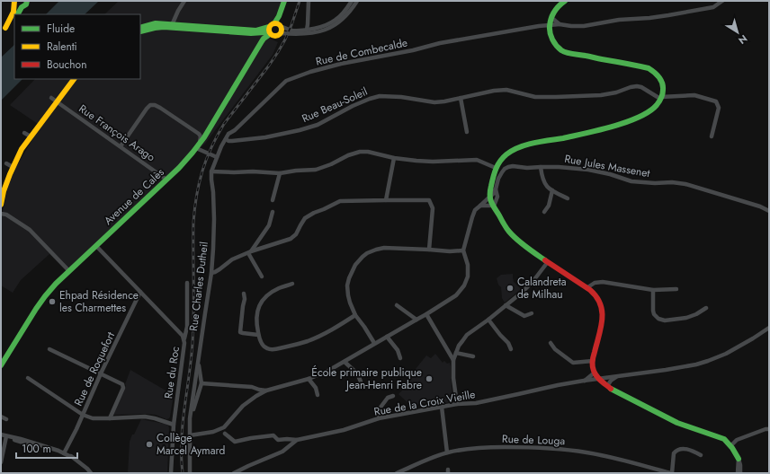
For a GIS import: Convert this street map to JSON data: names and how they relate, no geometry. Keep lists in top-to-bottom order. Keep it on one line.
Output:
{"streets":{"street":["Rue de Combecalde","Rue Beau-Soleil","Rue François Arago","Rue Jules Massenet","Avenue de Calès","Rue Charles Dutheil","Rue de Roquefort","Rue du Roc","Rue de la Croix Vieille","Rue de Louga"]},"crossings":[["Rue de Combecalde","Rue Beau-Soleil"],["Rue de Combecalde","Rue Charles Dutheil"],["Rue François Arago","Avenue de Calès"],["Avenue de Calès","Rue du Roc"],["Rue de Roquefort","Rue du Roc"]],"places":["Calandreta de Milhau","Ehpad Résidence les Charmettes","École primaire publique Jean-Henri Fabre","Collège Marcel Aymard"],"legend":["Fluide","Ralenti","Bouchon"],"scale_bar":"100 m","north":"bottom right"}
